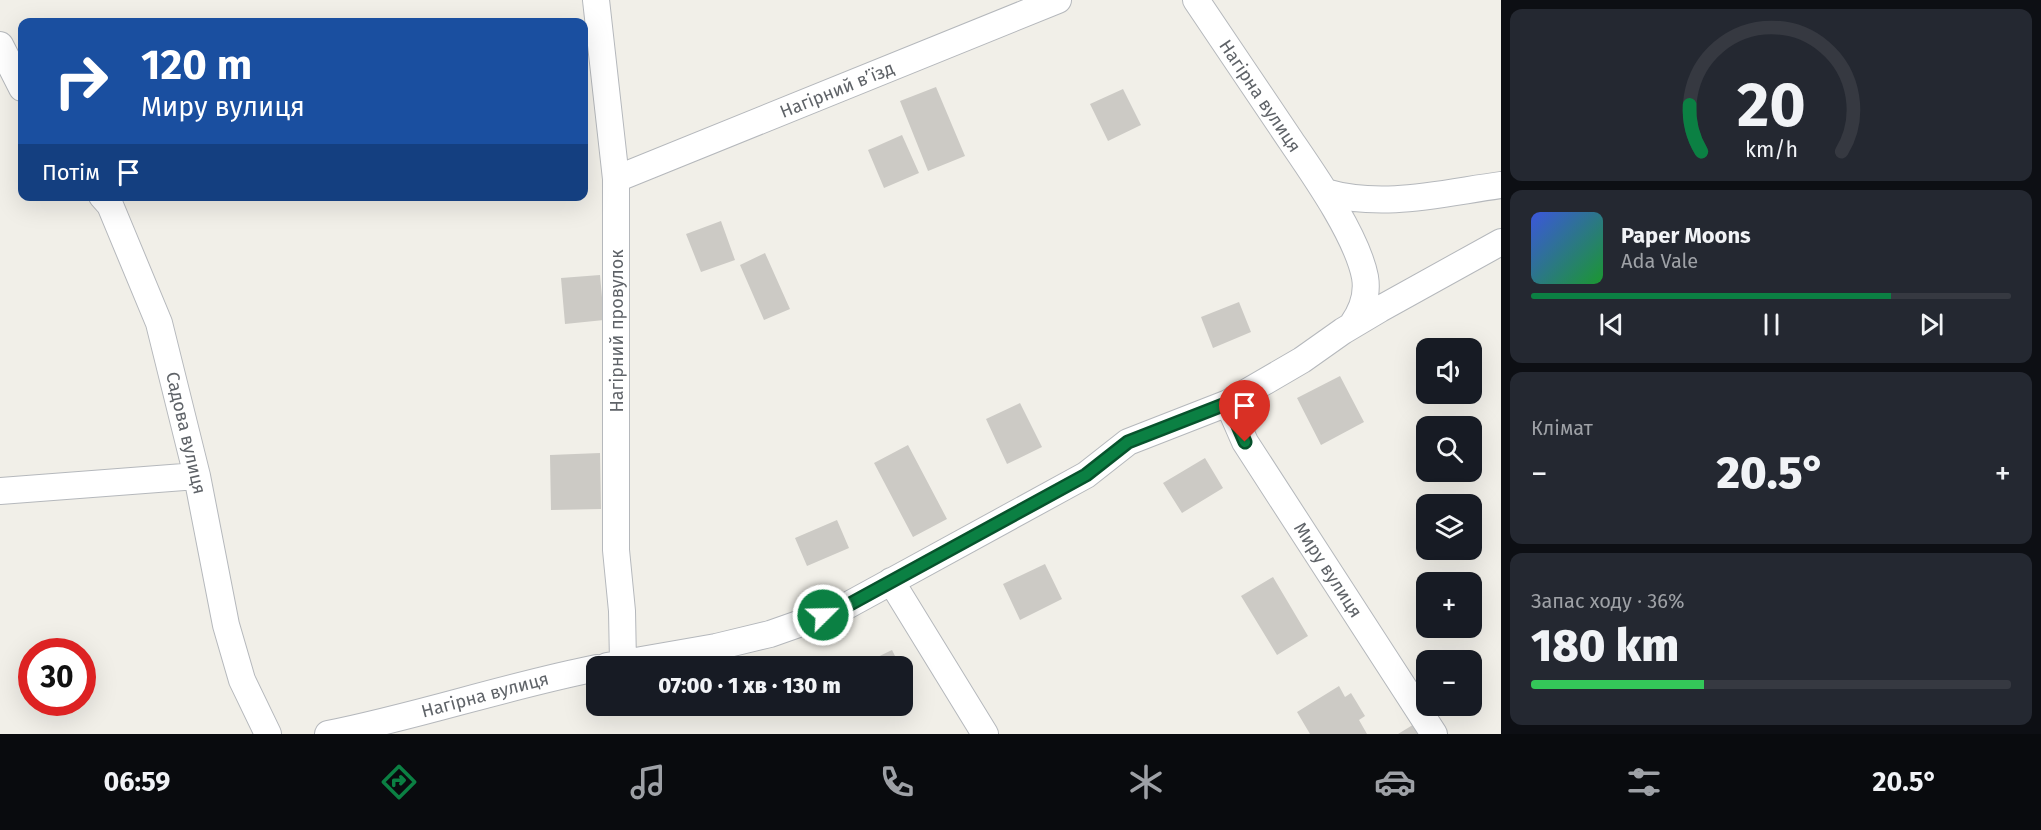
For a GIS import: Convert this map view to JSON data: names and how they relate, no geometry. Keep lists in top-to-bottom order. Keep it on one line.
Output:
{"streets":{"street":["Нагірний в’їзд","Нагірна вулиця","Нагірний провулок","Садова вулиця","Миру вулиця"]},"crossings":[["Нагірний в’їзд","Нагірний провулок"],["Нагірна вулиця","Миру вулиця"]],"page":{"turn":["120 m","Миру вулиця"],"then":"Потім","song":["Paper Moons","Ada Vale"],"map_buttons":["+","−"],"tile":["Клімат",["Запас ходу · 36%","180 km"]],"heat":["−","20.5°","+"],"limit":"30","trip":"07:00 · 1 хв · 130 m","tabs":["06:59","20.5°"],"gauge":["20","km/h"]}}
